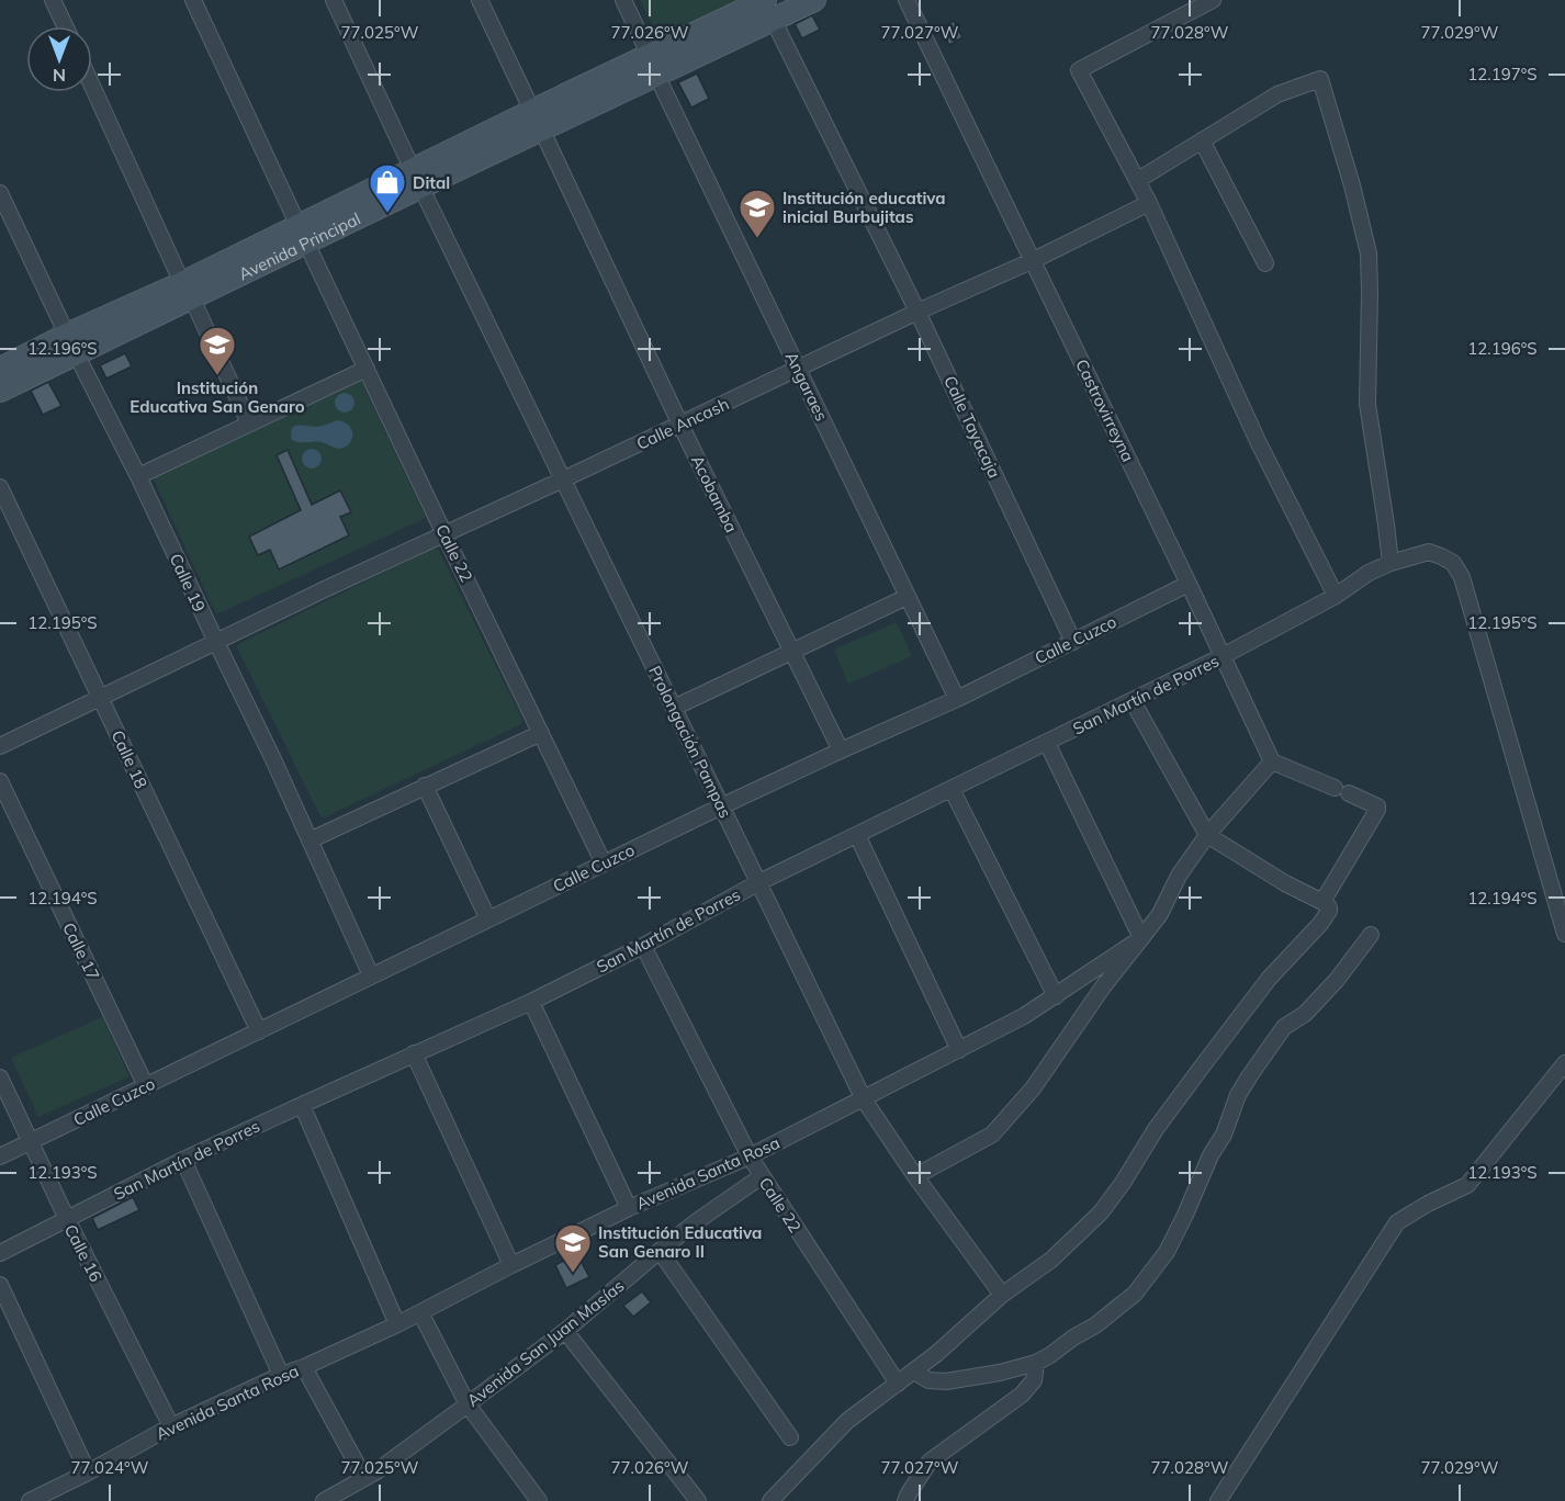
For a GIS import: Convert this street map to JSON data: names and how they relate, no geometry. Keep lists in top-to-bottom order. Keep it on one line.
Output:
{"streets":{"street":["Avenida Principal","Angaraes","Castrovirreyna","Calle Ancash","Calle Tayacaja","Acobamba","Calle 22","Calle 19","Calle Cuzco","San Martín de Porres","Prolongación Pampas","Calle 18","Calle 17","Avenida Santa Rosa","Calle 16","Avenida San Juan Masías"]},"crossings":[["Avenida Principal","Angaraes"],["Avenida Principal","Calle Tayacaja"],["Avenida Principal","Acobamba"],["Avenida Principal","Calle 22"],["Avenida Principal","Calle 19"],["Avenida Principal","Prolongación Pampas"],["Angaraes","Calle Ancash"],["Angaraes","Calle Cuzco"],["Castrovirreyna","Calle Ancash"],["Castrovirreyna","Calle Cuzco"],["Castrovirreyna","San Martín de Porres"],["Castrovirreyna","Avenida Santa Rosa"],["Calle Ancash","Calle Tayacaja"],["Calle Ancash","Acobamba"],["Calle Ancash","Calle 22"],["Calle Ancash","Calle 19"],["Calle Ancash","Prolongación Pampas"],["Calle Ancash","Calle 18"],["Calle Tayacaja","Calle Cuzco"],["Acobamba","Calle Cuzco"],["Calle 22","Calle Cuzco"],["Calle 22","San Martín de Porres"],["Calle 22","Avenida Santa Rosa"],["Calle 22","Avenida San Juan Masías"],["Calle 19","Calle Cuzco"],["Calle Cuzco","Prolongación Pampas"],["Calle Cuzco","Calle 18"],["Calle Cuzco","Calle 17"],["Calle Cuzco","Calle 16"],["San Martín de Porres","Prolongación Pampas"],["San Martín de Porres","Calle 16"],["Prolongación Pampas","Avenida Santa Rosa"],["Avenida Santa Rosa","Calle 16"]],"places":{"shop":["Dital"],"school or university":["Institución educativa inicial Burbujitas","Institución Educativa San Genaro","Institución Educativa San Genaro II"]},"north":"bottom","coordinates":["77.025°W","77.026°W","77.027°W","77.028°W","77.029°W","12.197°S","12.196°S","12.195°S","12.194°S","12.193°S","77.024°W"]}
